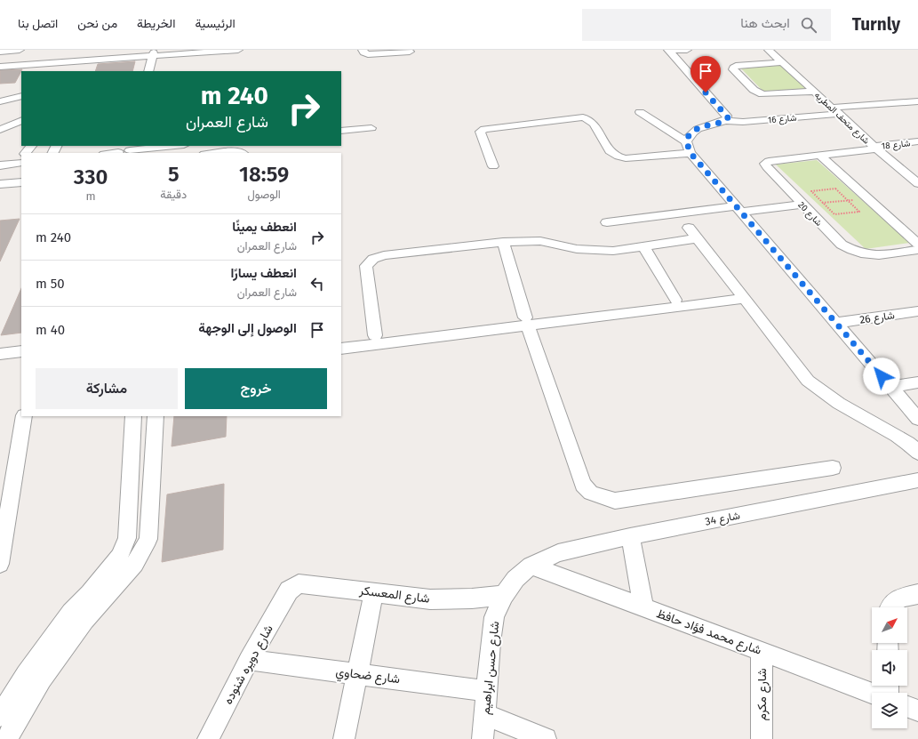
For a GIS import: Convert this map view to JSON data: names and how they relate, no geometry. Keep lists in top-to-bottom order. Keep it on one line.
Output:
{"streets":{"street":["شارع متحف المطريه","شارع 16","شارع 18","شارع 20","شارع 26","شارع 34","شارع المعسكر","شارع محمد فؤاد حافظ","شارع دويره شنوده","شارع حسن ابراهيم","شارع ضحاوي","شارع مكرم"]},"crossings":[["شارع متحف المطريه","شارع 16"],["شارع متحف المطريه","شارع 18"],["شارع متحف المطريه","شارع 20"],["شارع 18","شارع 20"],["شارع 34","شارع محمد فؤاد حافظ"],["شارع 34","شارع حسن ابراهيم"],["شارع المعسكر","شارع دويره شنوده"],["شارع المعسكر","شارع حسن ابراهيم"],["شارع محمد فؤاد حافظ","شارع حسن ابراهيم"],["شارع محمد فؤاد حافظ","شارع مكرم"],["شارع دويره شنوده","شارع ضحاوي"],["شارع حسن ابراهيم","شارع ضحاوي"]],"north":"top right","page":{"header":"Turnly","search":"ابحث هنا","nav":["الرئيسية","الخريطة","من نحن","اتصل بنا"],"turn":["240 m","شارع العمران"],"eta":["18:59","الوصول","5","دقيقة","330","m"],"list":[{"name":"انعطف يمينًا","note":"شارع العمران","value":"240 m"},{"name":"انعطف يسارًا","note":"شارع العمران","value":"50 m"},{"name":"الوصول إلى الوجهة","value":"40 m"}],"buttons":["خروج","مشاركة"]}}
